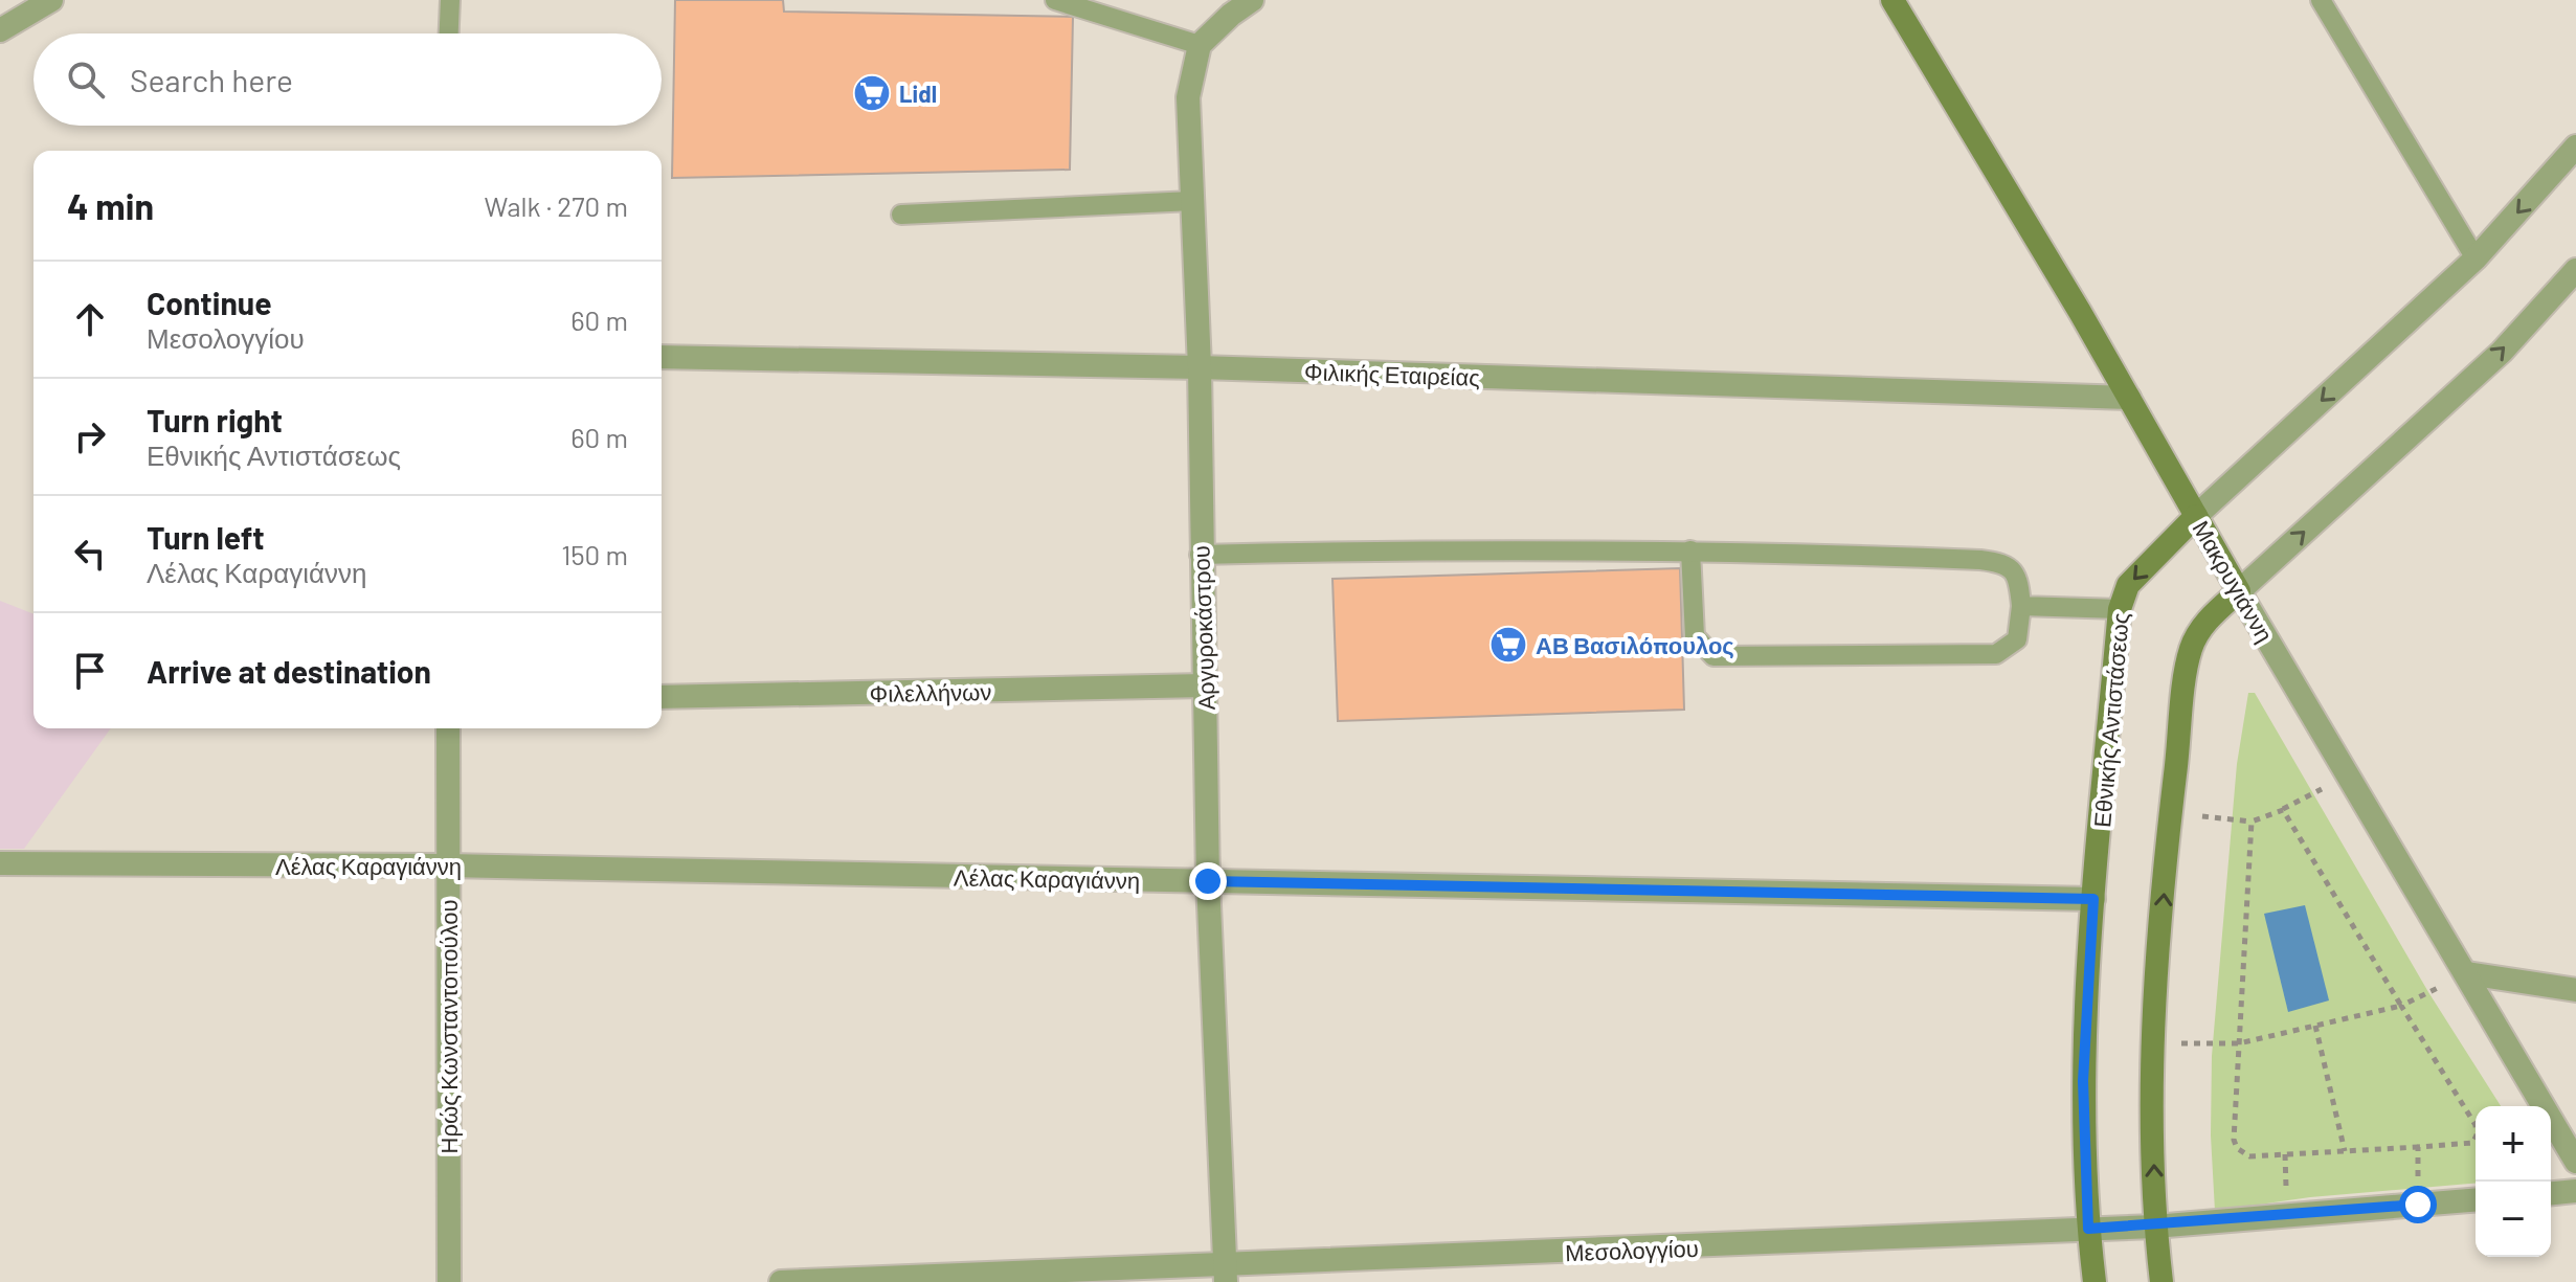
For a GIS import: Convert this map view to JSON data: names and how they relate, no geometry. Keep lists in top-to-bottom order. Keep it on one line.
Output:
{"streets":{"main road":["Μακρυγιάννη","Εθνικής Αντιστάσεως"],"street":["Φιλικής Εταιρείας","Αργυροκάστρου","Φιλελλήνων","Λέλας Καραγιάννη","Ηρώς Κωνσταντοπούλου","Μεσολογγίου"]},"crossings":[["Φιλικής Εταιρείας","Μακρυγιάννη"],["Φιλικής Εταιρείας","Αργυροκάστρου"],["Μακρυγιάννη","Εθνικής Αντιστάσεως"],["Αργυροκάστρου","Φιλελλήνων"],["Αργυροκάστρου","Λέλας Καραγιάννη"],["Αργυροκάστρου","Μεσολογγίου"],["Εθνικής Αντιστάσεως","Λέλας Καραγιάννη"],["Εθνικής Αντιστάσεως","Μεσολογγίου"],["Λέλας Καραγιάννη","Ηρώς Κωνσταντοπούλου"]],"places":{"supermarket":["Lidl","ΑΒ Βασιλόπουλος"]},"page":{"search":"Search here","heading":["4 min","Walk · 270 m"],"list":[["Continue","Μεσολογγίου","60 m"],["Turn right","Εθνικής Αντιστάσεως","60 m"],["Turn left","Λέλας Καραγιάννη","150 m"],"Arrive at destination"],"map_buttons":["+","−"]}}
